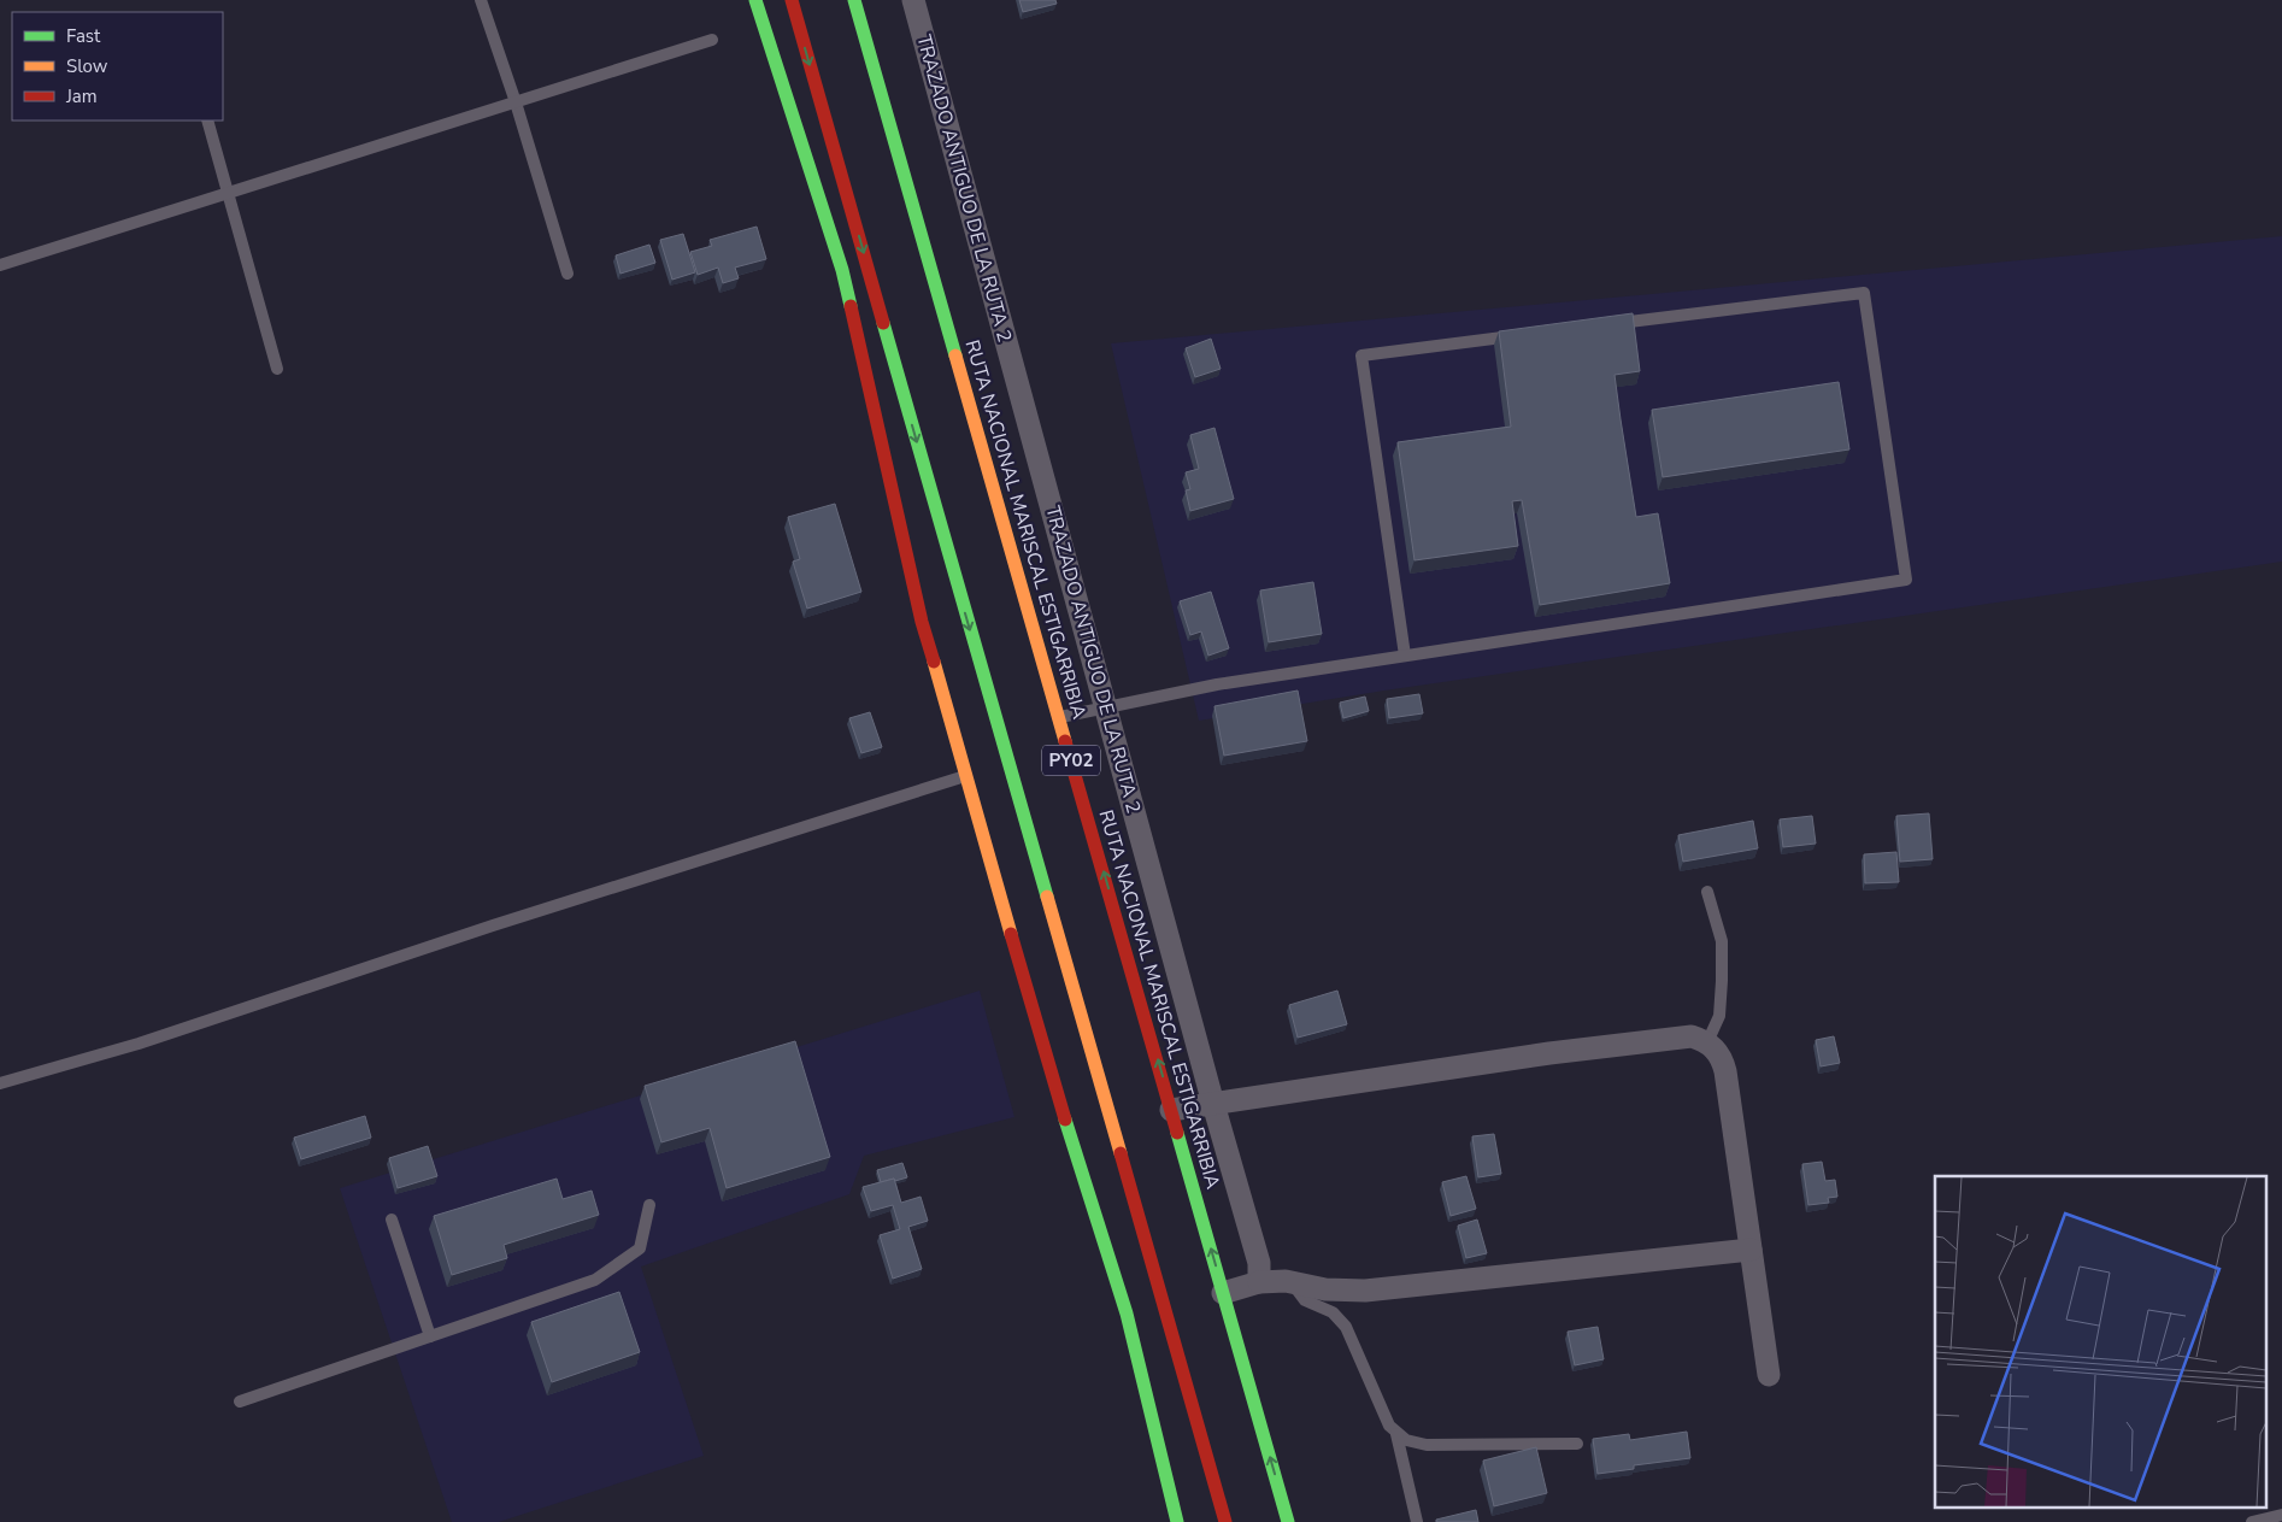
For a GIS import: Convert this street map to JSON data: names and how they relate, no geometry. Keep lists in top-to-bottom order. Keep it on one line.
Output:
{"streets":{"main road":["RUTA NACIONAL MARISCAL ESTIGARRIBIA","PY02"],"street":["TRAZADO ANTIGUO DE LA RUTA 2"]},"legend":["Fast","Slow","Jam"]}
